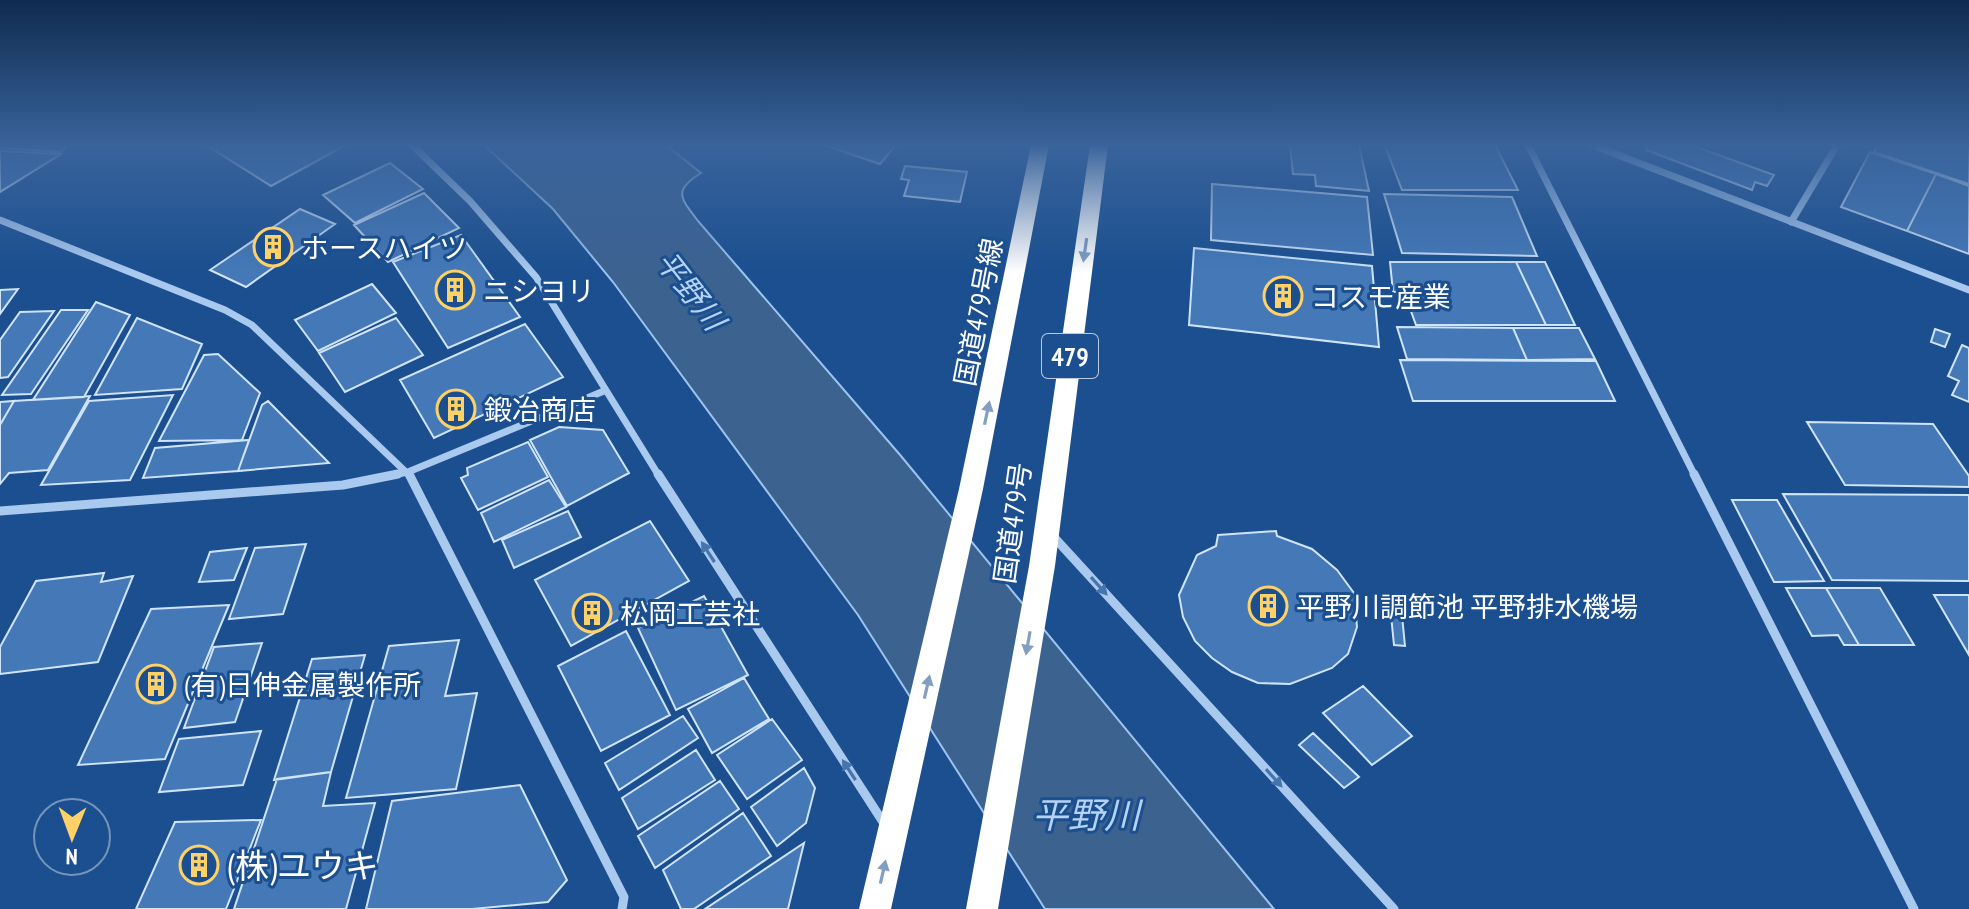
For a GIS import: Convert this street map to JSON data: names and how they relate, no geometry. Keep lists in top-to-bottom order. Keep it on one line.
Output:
{"streets":{"highway":["国道479号線","479","国道479号"]},"crossings":[["国道479号線","国道479号"]],"one_way":["国道479号線"],"water":["平野川"],"places":{"building":["ホースハイツ","ニシヨリ","コスモ産業","鍛冶商店","平野川調節池 平野排水機場","松岡工芸社","(有)日伸金属製作所","(株)ユウキ"]},"north":"bottom"}
